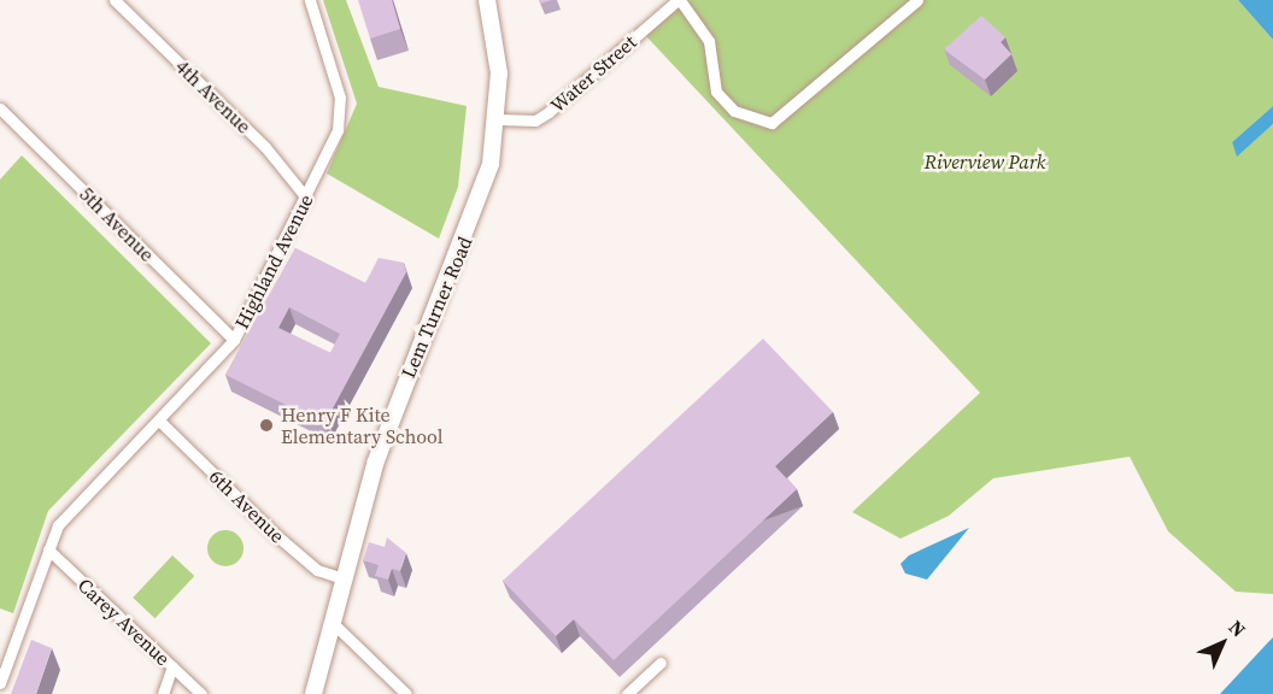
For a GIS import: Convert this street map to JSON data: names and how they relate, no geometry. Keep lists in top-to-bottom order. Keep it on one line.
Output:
{"streets":{"main road":["Lem Turner Road"],"street":["Water Street","4th Avenue","5th Avenue","Highland Avenue","6th Avenue","Carey Avenue"]},"crossings":[["Water Street","Lem Turner Road"],["4th Avenue","Highland Avenue"],["5th Avenue","Highland Avenue"],["Highland Avenue","6th Avenue"],["Highland Avenue","Carey Avenue"],["Lem Turner Road","6th Avenue"]],"parks":["Riverview Park"],"places":["Henry F Kite Elementary School"],"north":"top right"}
